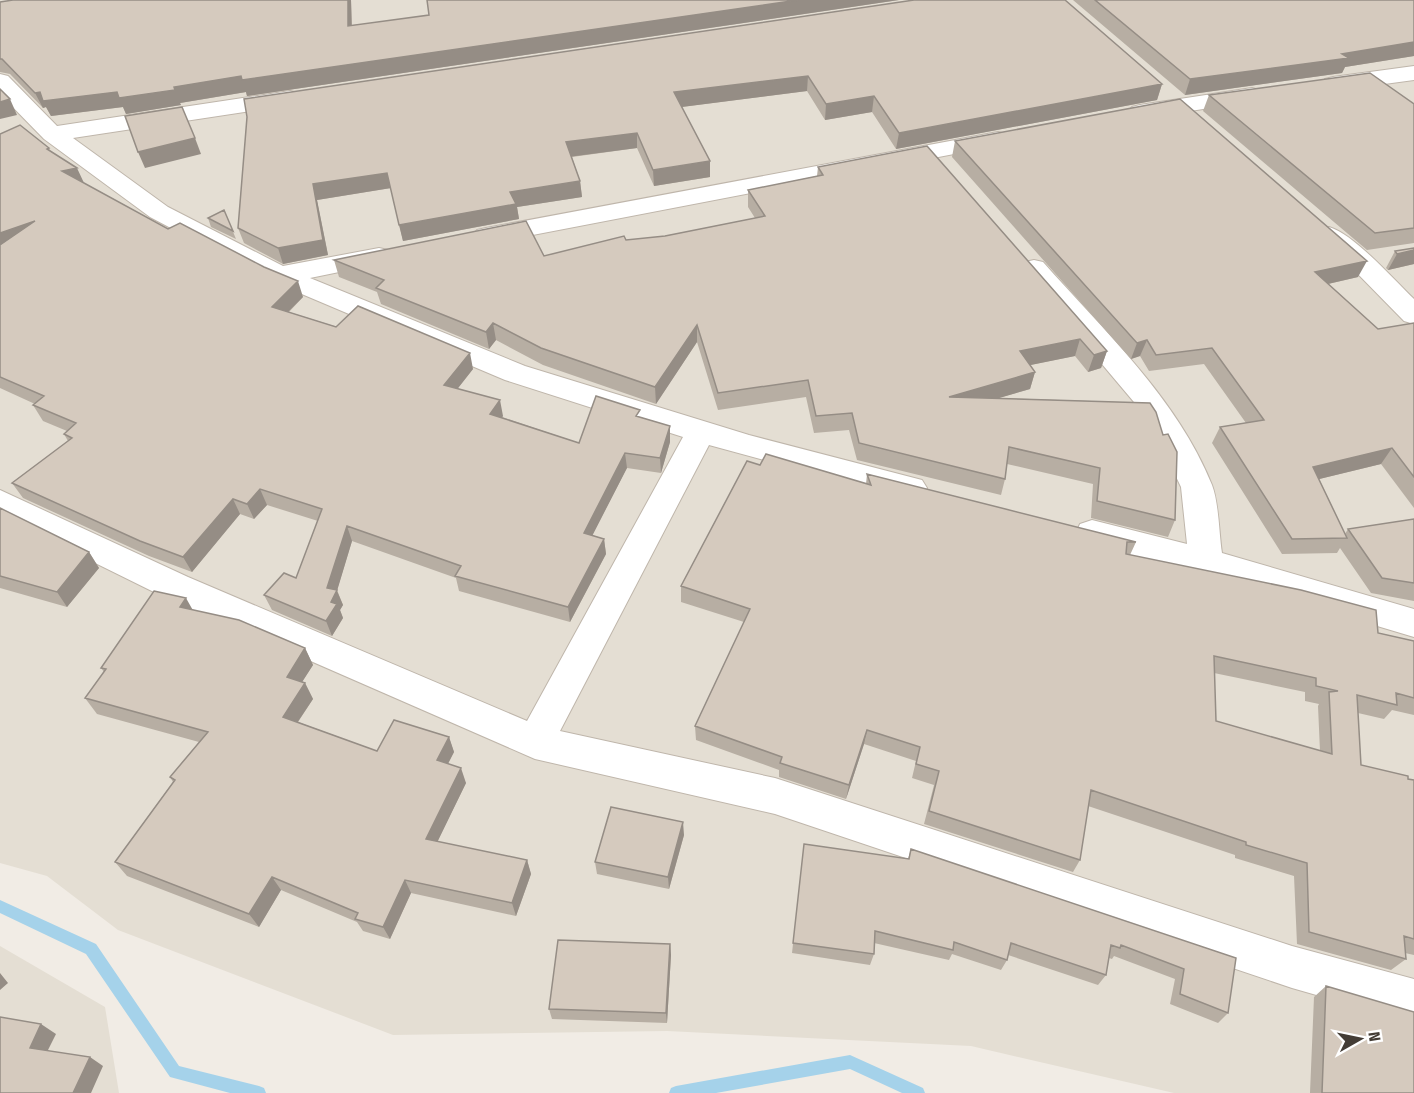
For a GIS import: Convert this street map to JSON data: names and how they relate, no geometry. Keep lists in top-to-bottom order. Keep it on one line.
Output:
{"north":"right"}
